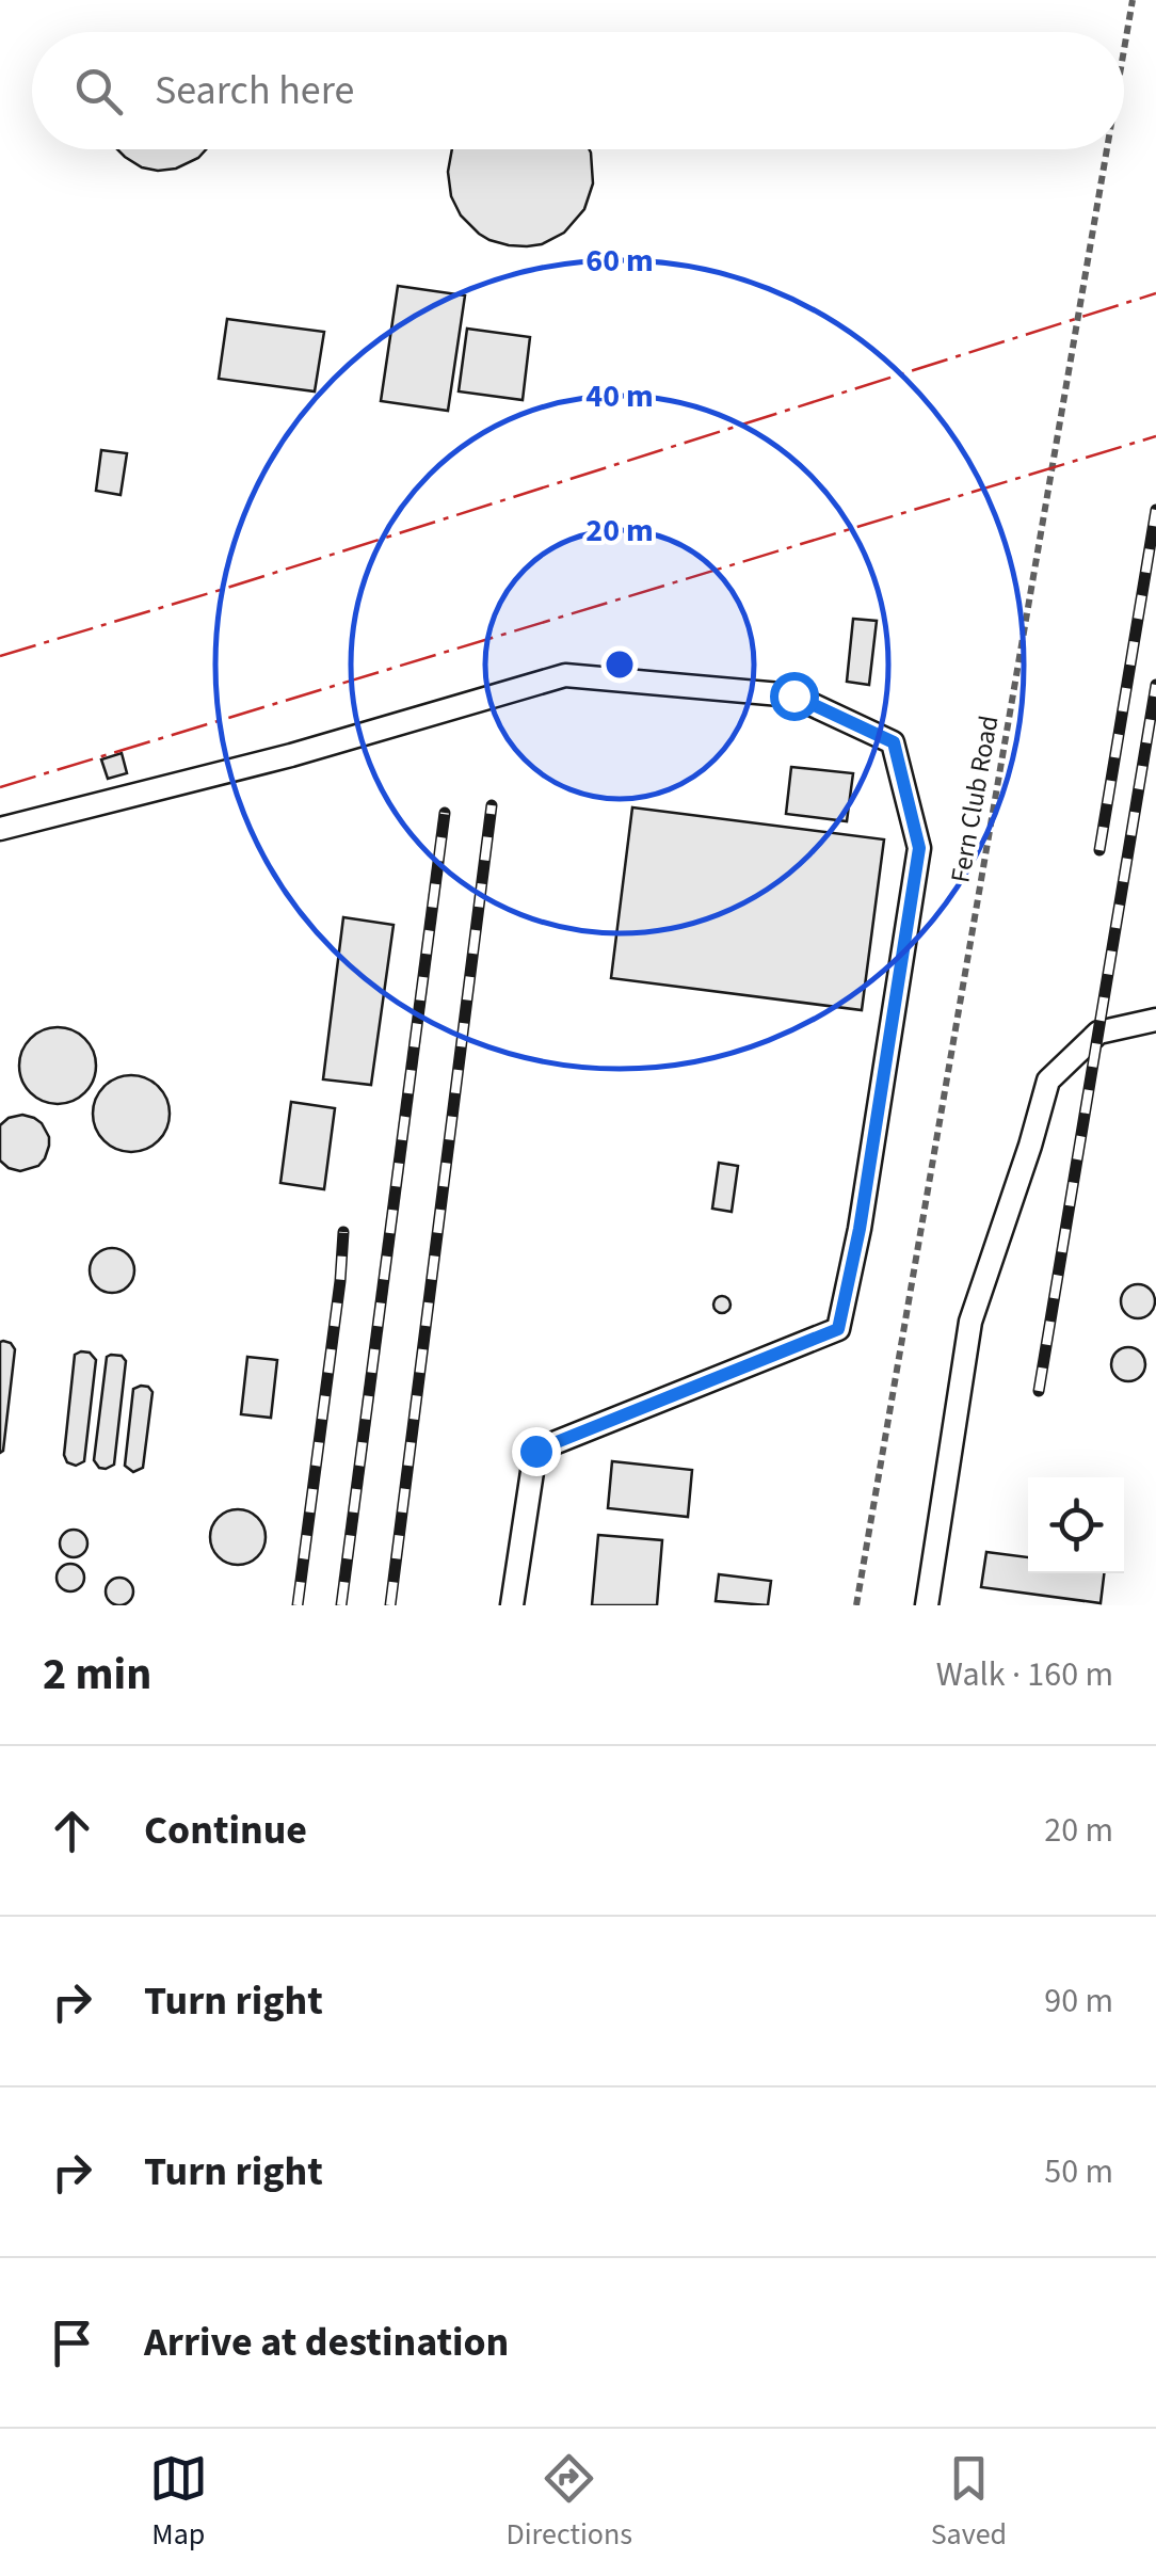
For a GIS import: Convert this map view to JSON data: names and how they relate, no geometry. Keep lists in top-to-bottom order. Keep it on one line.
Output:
{"streets":{"path":["Fern Club Road"]},"page":{"search":"Search here","heading":["2 min","Walk · 160 m"],"list":[["Continue","20 m"],["Turn right","90 m"],["Turn right","50 m"],"Arrive at destination"],"nav":["Map","Directions","Saved"]},"rings":["60 m","40 m","20 m"]}
